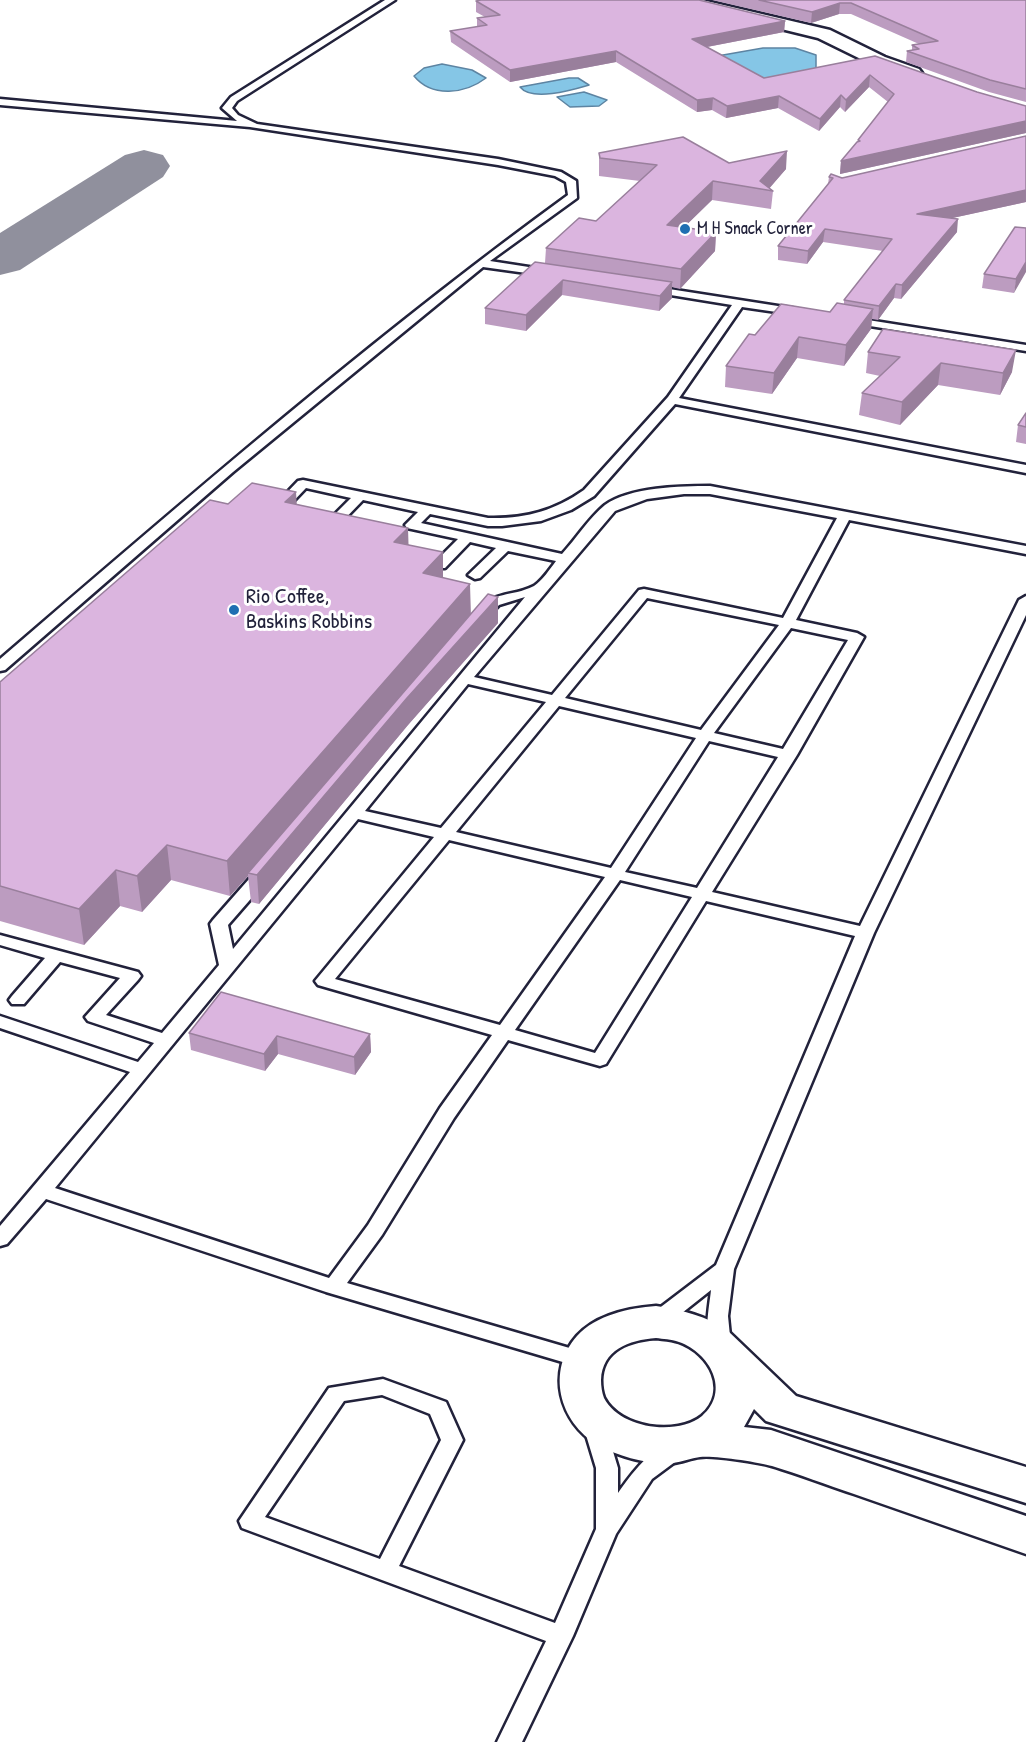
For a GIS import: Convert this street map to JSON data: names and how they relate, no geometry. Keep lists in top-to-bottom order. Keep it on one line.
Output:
{"places":["M H Snack Corner","Rio Coffee, Baskins Robbins"]}
